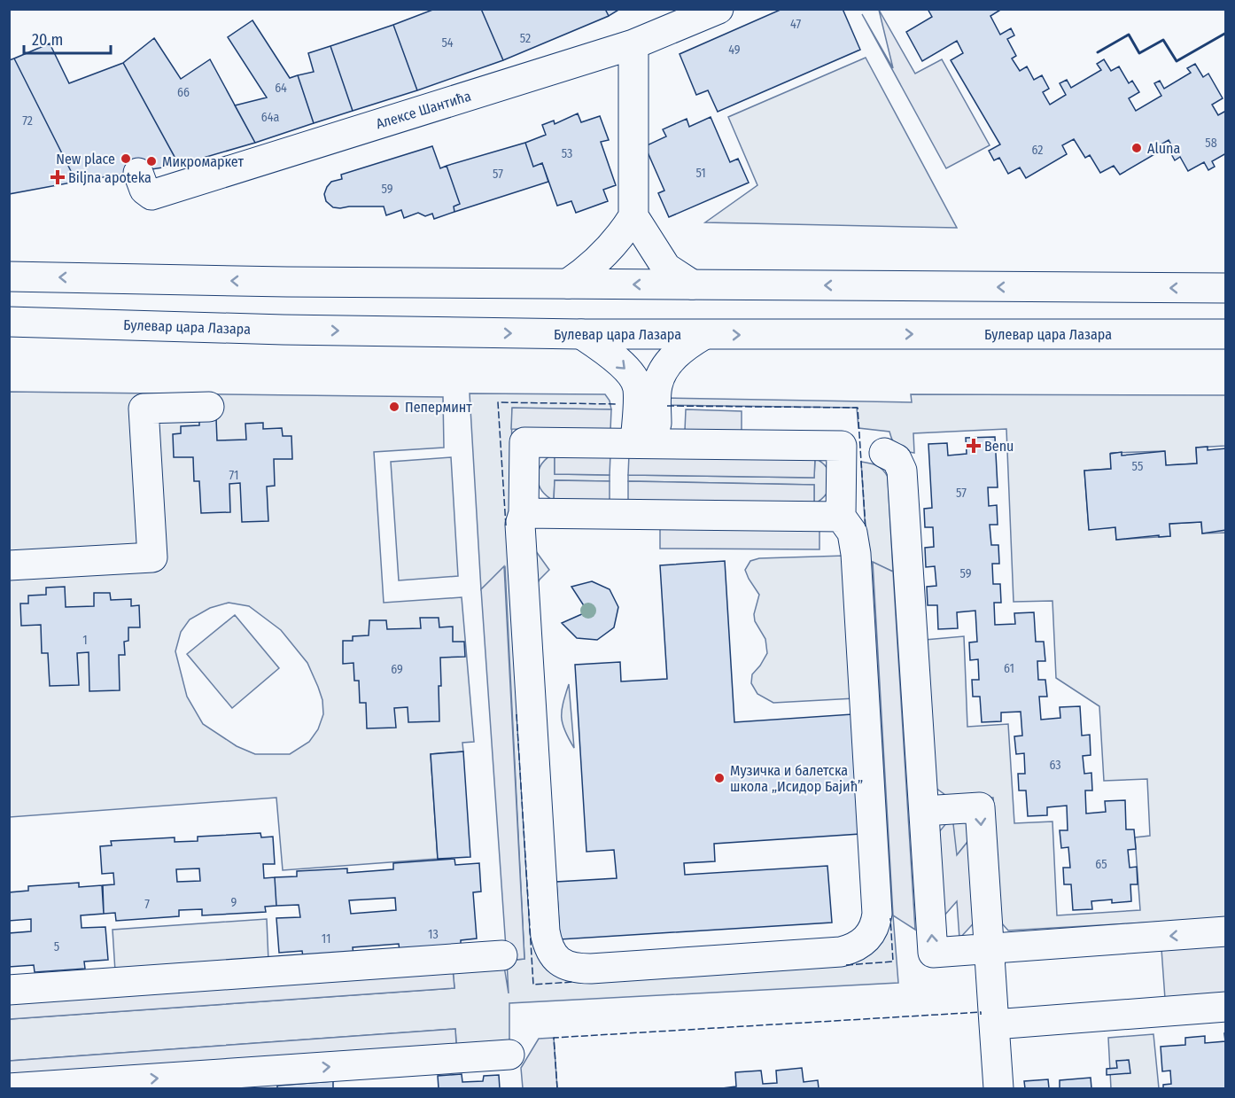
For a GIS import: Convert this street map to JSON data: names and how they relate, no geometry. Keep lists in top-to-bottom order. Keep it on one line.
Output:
{"streets":{"street":["Алексе Шантића","Булевар цара Лазара"]},"places":{"other":["Aluna","New place","Микромаркет","Пеперминт","Музичка и балетска школа „Исидор Бајић”"],"health":["Biljna apoteka","Benu"]},"house_numbers":["47","52","54","49","64","66","64a","72","58","62","53","51","57","59","55","71","57","59","1","61","69","63","65","9","7","13","11","5"],"scale_bar":"20 m"}
